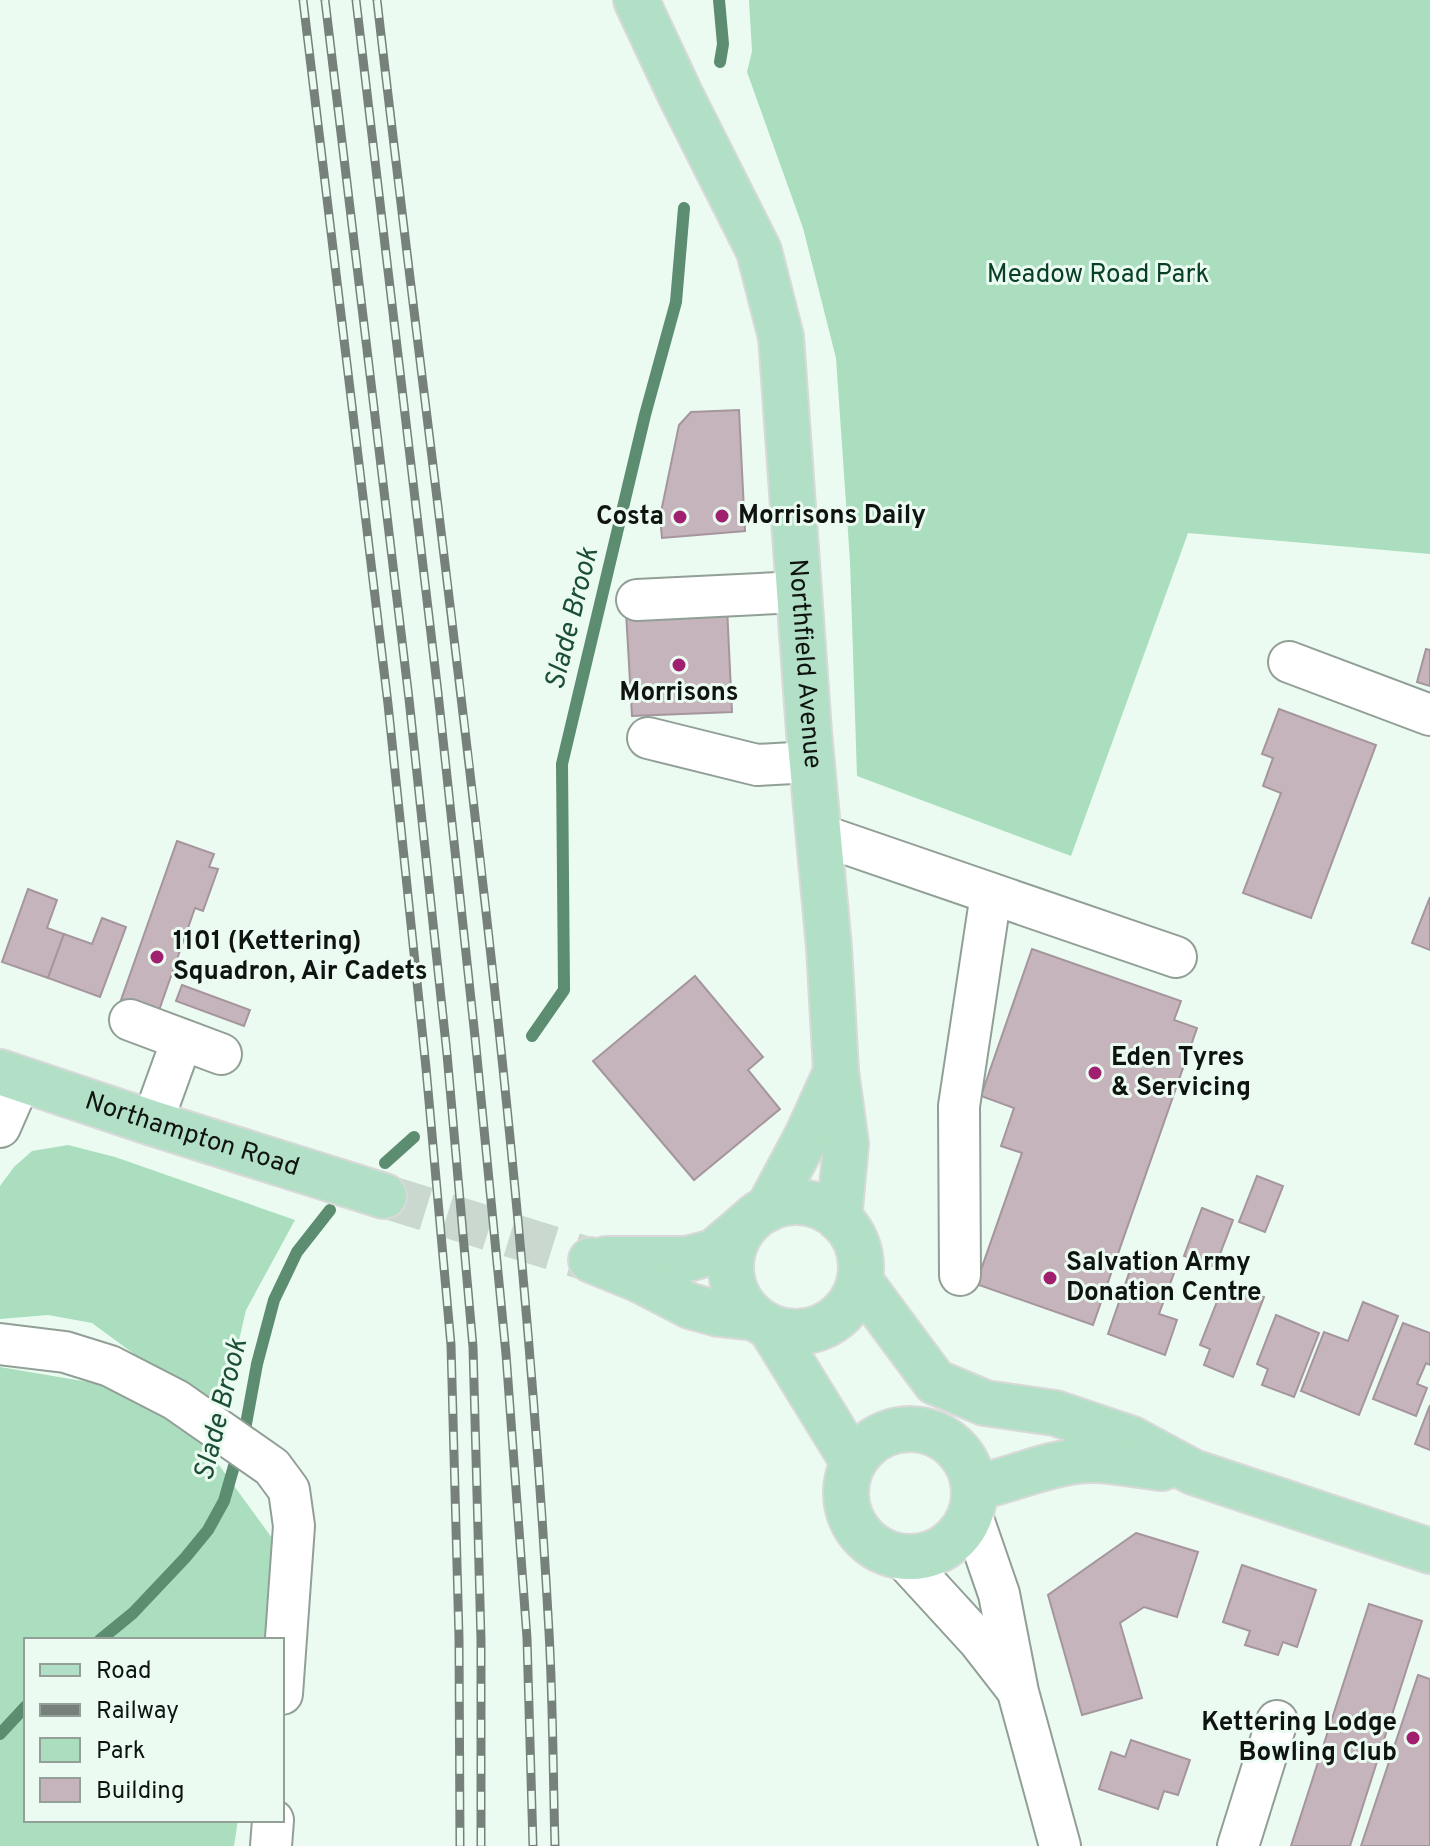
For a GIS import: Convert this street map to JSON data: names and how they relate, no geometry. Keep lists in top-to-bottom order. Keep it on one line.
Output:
{"streets":{"main road":["Northfield Avenue","Northampton Road"]},"water":["Slade Brook"],"parks":["Meadow Road Park"],"places":["Morrisons Daily","Costa","Morrisons","1101 (Kettering) Squadron, Air Cadets","Eden Tyres & Servicing","Salvation Army Donation Centre","Kettering Lodge Bowling Club"],"legend":["Road","Railway","Park","Building"]}
